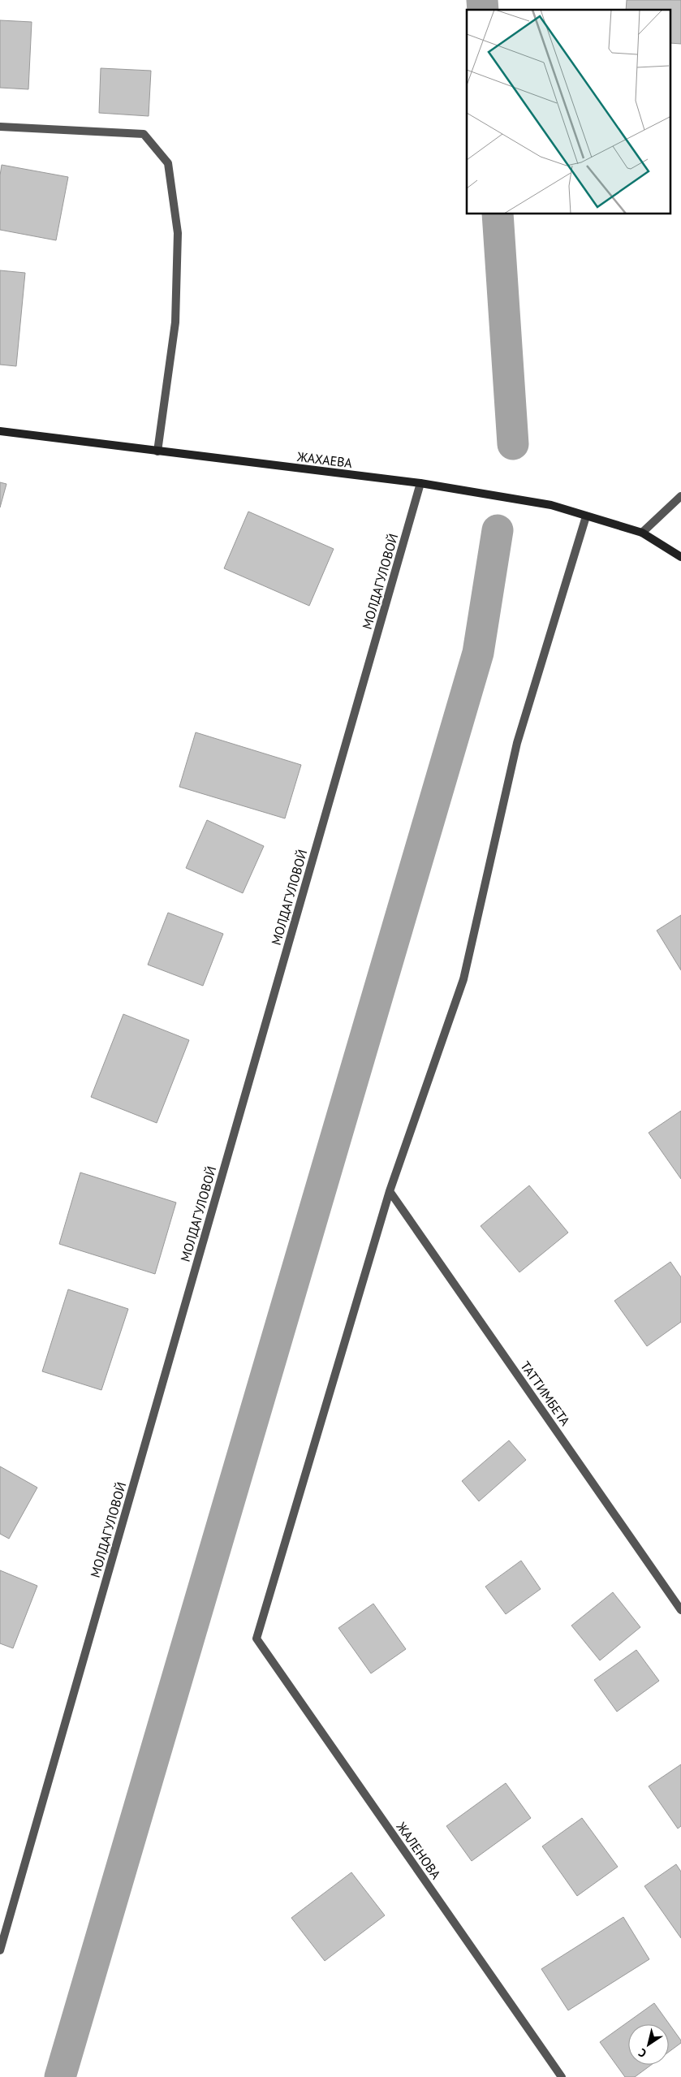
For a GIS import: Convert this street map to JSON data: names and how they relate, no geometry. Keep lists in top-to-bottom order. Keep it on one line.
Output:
{"streets":{"street":["ЖАХАЕВА","МОЛДАГУЛОВОЙ","ТАТТИМБЕТА","ЖАЛЕНОВА"]},"crossings":[["ЖАХАЕВА","МОЛДАГУЛОВОЙ"],["ТАТТИМБЕТА","ЖАЛЕНОВА"]],"north":"bottom left"}
